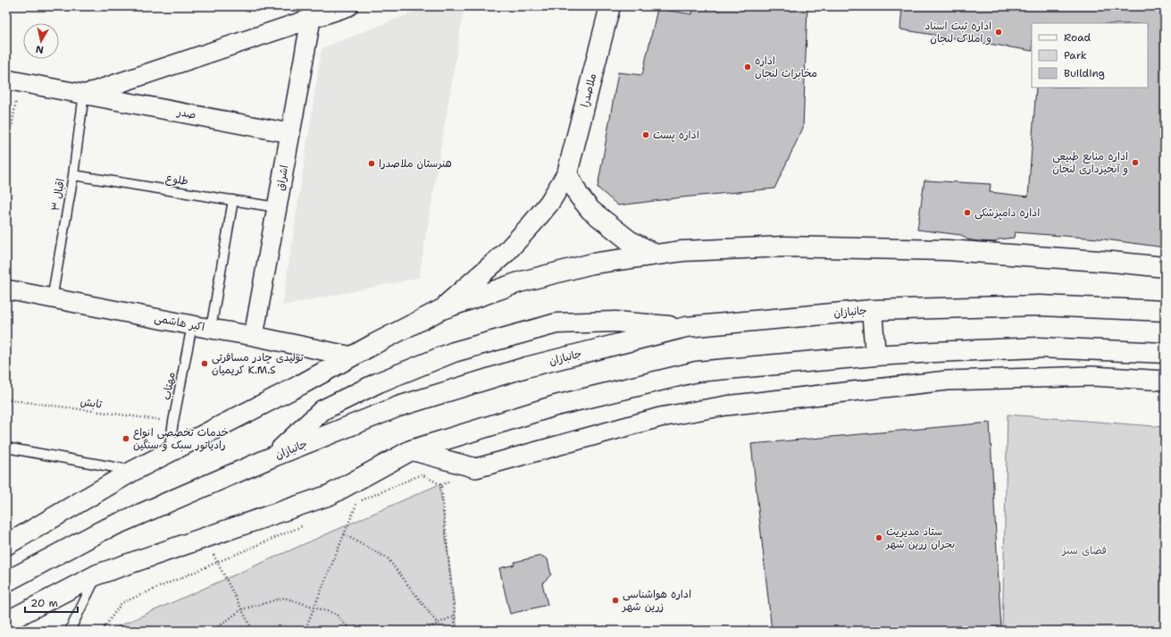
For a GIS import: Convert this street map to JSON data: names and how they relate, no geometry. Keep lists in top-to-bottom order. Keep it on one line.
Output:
{"streets":{"main road":["ملاصدرا","جانبازان"],"street":["صدر","اشراق","اکبر هاشمی"],"lane":["طلوع","اقبال ۳","مهتاب"],"path":["تابش"]},"crossings":[["صدر","اشراق"],["صدر","اقبال ۳"],["اشراق","طلوع"],["اشراق","اکبر هاشمی"],["طلوع","اقبال ۳"],["اقبال ۳","اکبر هاشمی"],["اکبر هاشمی","مهتاب"],["مهتاب","تابش"]],"parks":["فضای سبز"],"places":["اداره ثبت اسناد و املاک لنجان","اداره مخابرات لنجان","اداره پست","اداره منابع طبیعی و آبخیزداری لنجان","هنرستان ملاصدرا","اداره دامپزشکی","تولیدی چادر مسافرتی کریمیان K.M.S","خدمات تخصصی انواع رادیاتور سبک و سنگین","ستاد مدیریت بحران زرین شهر","اداره هواشناسی زرین شهر"],"legend":["Road","Park","Building"],"scale_bar":"20 m","north":"bottom"}
